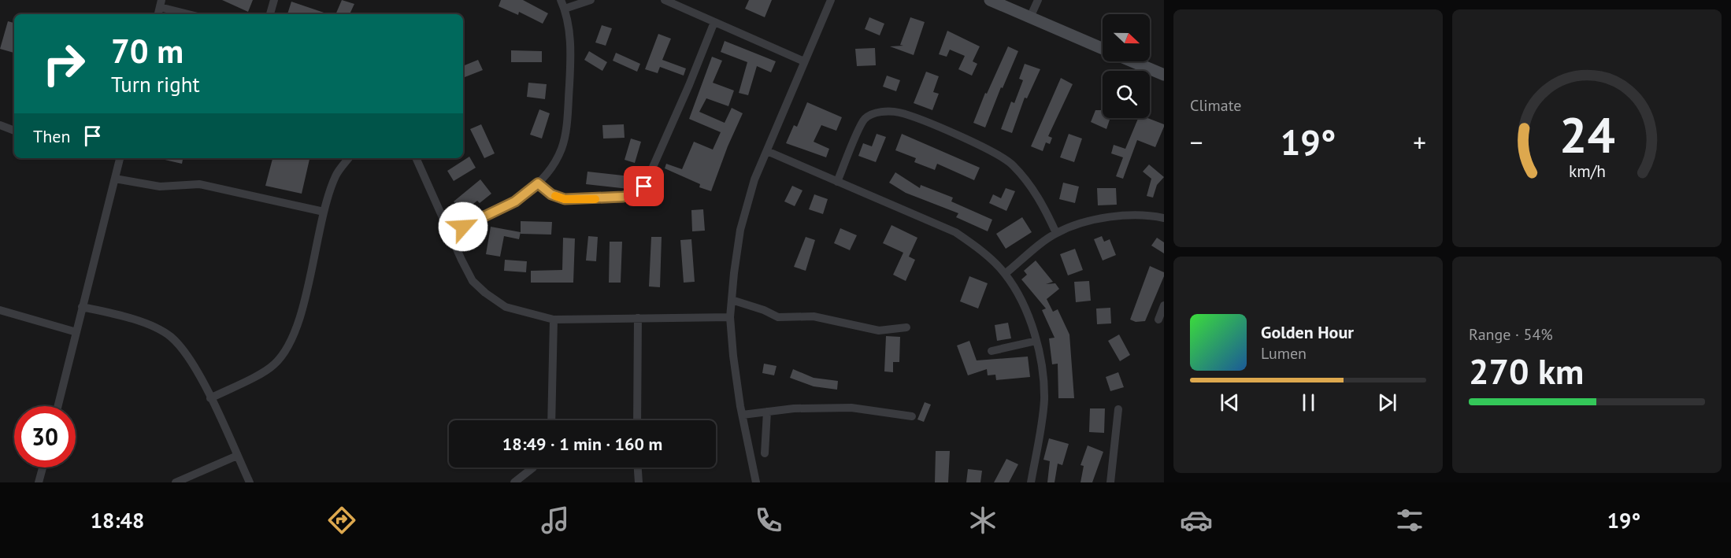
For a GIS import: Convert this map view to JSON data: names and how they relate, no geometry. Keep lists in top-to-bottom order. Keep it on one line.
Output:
{"north":"right","page":{"tile":["Climate",["Range · 54%","270 km"]],"turn":["70 m","Turn right"],"then":"Then","heat":["−","19°","+"],"song":["Golden Hour","Lumen"],"limit":"30","trip":"18:49 · 1 min · 160 m","tabs":["18:48","19°"],"gauge":["24","km/h"]}}
